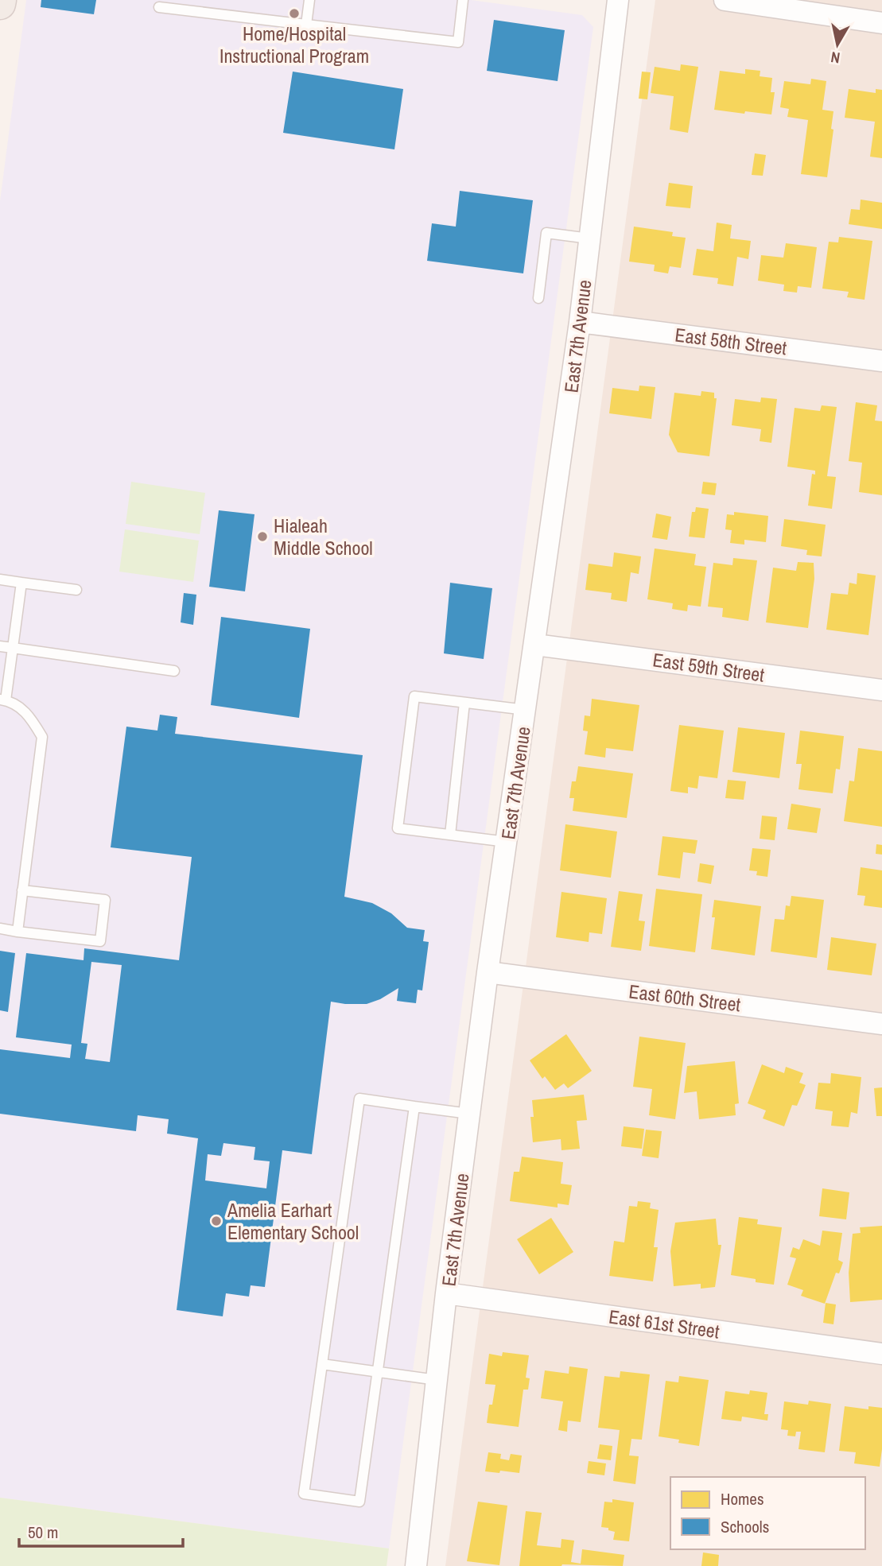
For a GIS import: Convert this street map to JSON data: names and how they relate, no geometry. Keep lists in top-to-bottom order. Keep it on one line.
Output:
{"streets":{"street":["East 7th Avenue","East 58th Street","East 59th Street","East 60th Street","East 61st Street"]},"crossings":[["East 7th Avenue","East 58th Street"],["East 7th Avenue","East 59th Street"],["East 7th Avenue","East 60th Street"],["East 7th Avenue","East 61st Street"]],"places":["Home/Hospital Instructional Program","Hialeah Middle School","Amelia Earhart Elementary School"],"legend":["Homes","Schools"],"scale_bar":"50 m","north":"bottom"}
